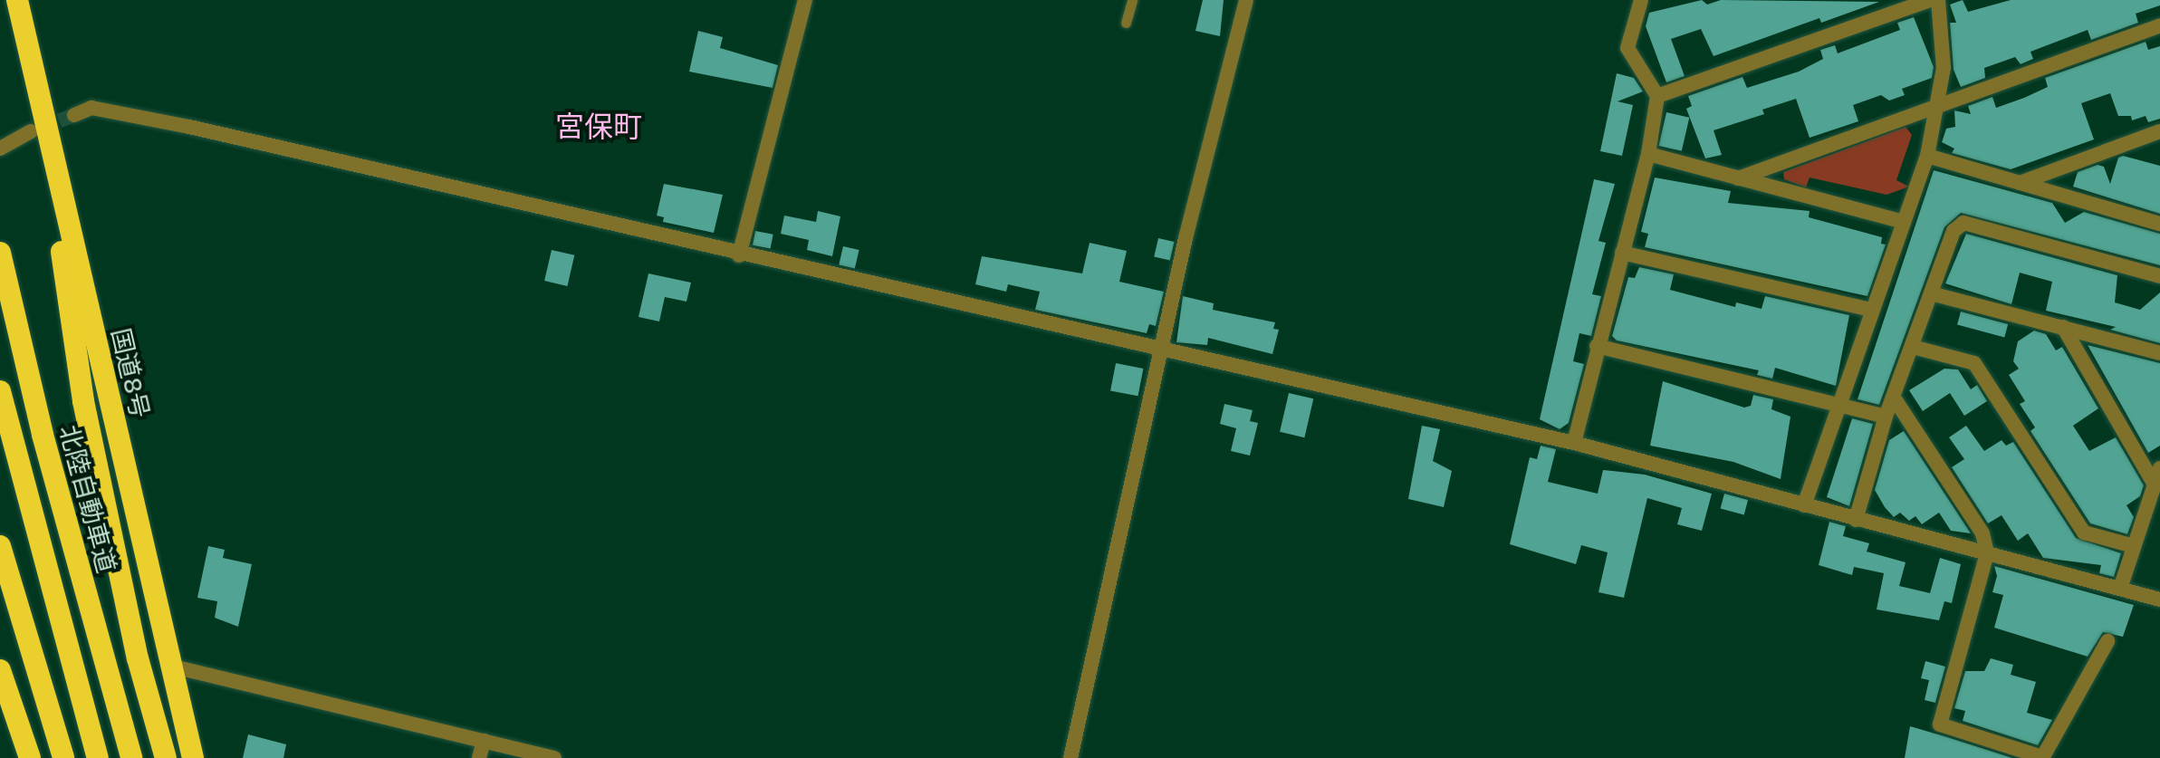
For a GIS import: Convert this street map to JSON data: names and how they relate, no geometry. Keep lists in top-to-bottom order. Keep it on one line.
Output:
{"streets":{"highway":["国道8号","北陸自動車道"]},"districts":["宮保町"]}
